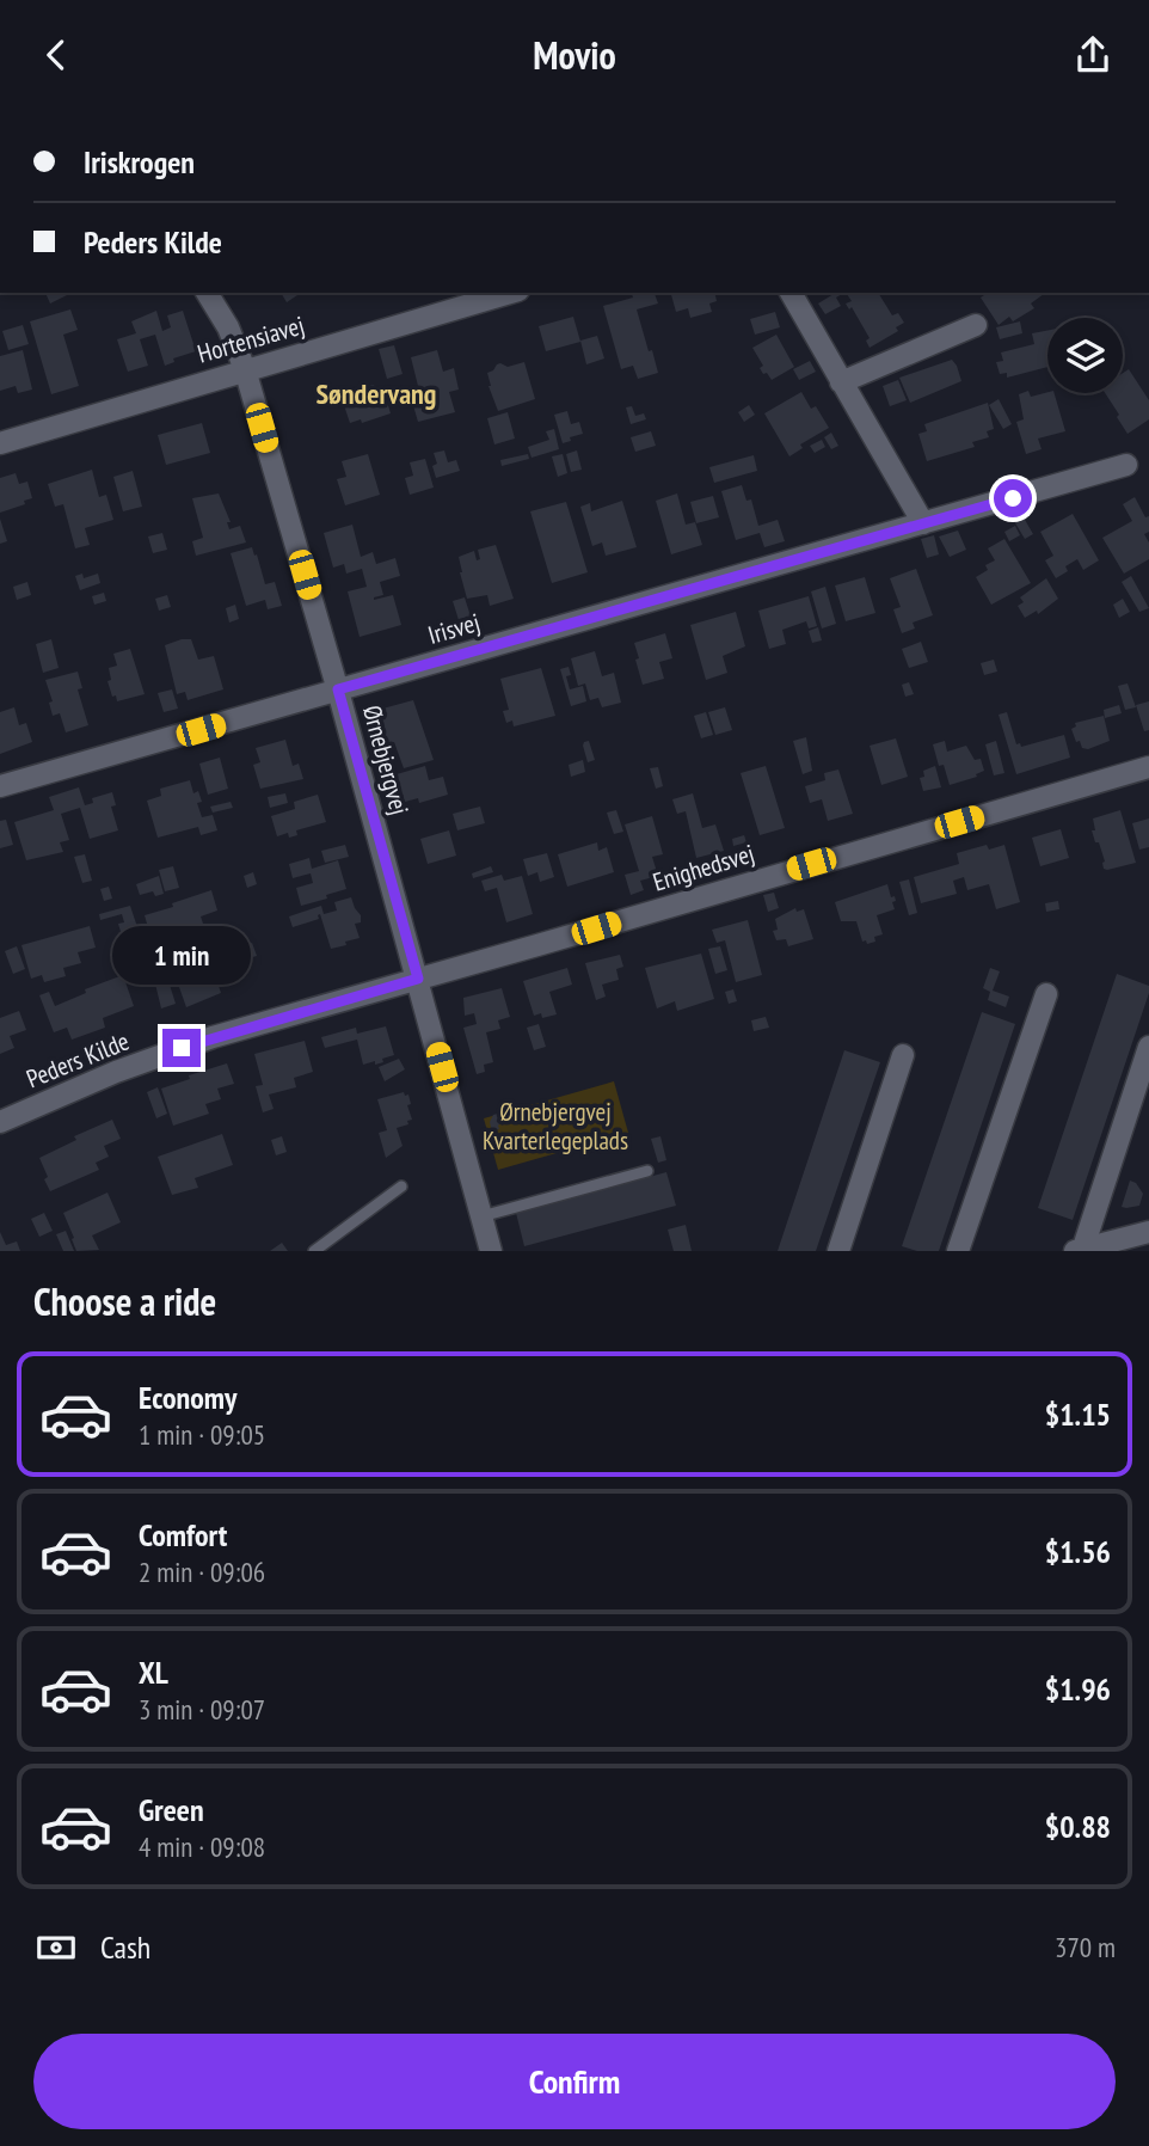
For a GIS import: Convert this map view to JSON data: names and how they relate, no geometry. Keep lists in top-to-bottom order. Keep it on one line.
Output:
{"streets":{"street":["Hortensiavej","Irisvej","Ørnebjergvej","Enighedsvej","Peders Kilde"]},"crossings":[["Hortensiavej","Ørnebjergvej"],["Irisvej","Ørnebjergvej"],["Ørnebjergvej","Enighedsvej"],["Ørnebjergvej","Peders Kilde"],["Enighedsvej","Peders Kilde"]],"districts":["Søndervang"],"parks":["Ørnebjergvej Kvarterlegeplads"],"page":{"header":"Movio","banner":["Iriskrogen","Peders Kilde"],"bubble":"1 min","heading":"Choose a ride","list":[{"name":"Economy","note":"1 min · 09:05","value":"$1.15"},{"name":"Comfort","note":"2 min · 09:06","value":"$1.56"},{"name":"XL","note":"3 min · 09:07","value":"$1.96"},{"name":"Green","note":"4 min · 09:08","value":"$0.88"}],"pay":["Cash","370 m"],"buttons":"Confirm"}}
